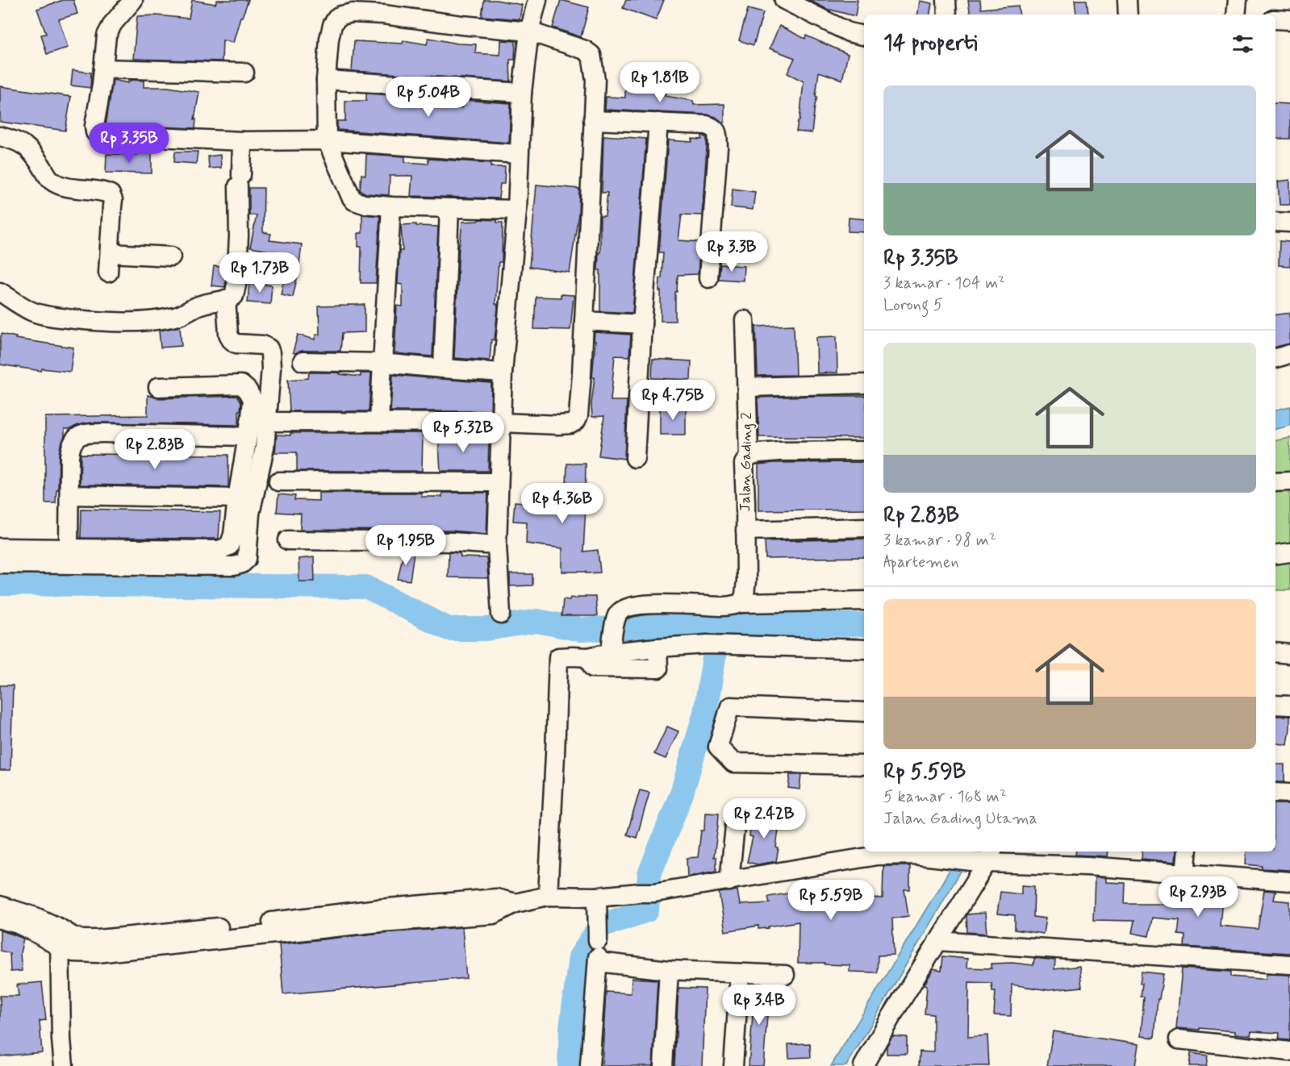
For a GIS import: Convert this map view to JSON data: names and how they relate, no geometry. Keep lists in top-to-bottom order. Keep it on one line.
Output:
{"streets":{"street":["Jalan Gading 2"]},"page":{"heading":"14 properti","price":["Rp 1.81B","Rp 5.04B","Rp 3.35B","Rp 3.3B","Rp 1.73B","Rp 4.75B","Rp 5.32B","Rp 2.83B","Rp 4.36B","Rp 1.95B","Rp 2.42B","Rp 2.93B","Rp 5.59B","Rp 3.4B"],"list":[{"name":"Rp 3.35B","note":"3 kamar · 104 m² · Lorong 5"},{"name":"Rp 2.83B","note":"3 kamar · 98 m² · Apartemen"},{"name":"Rp 5.59B","note":"5 kamar · 168 m² · Jalan Gading Utama"}]}}
